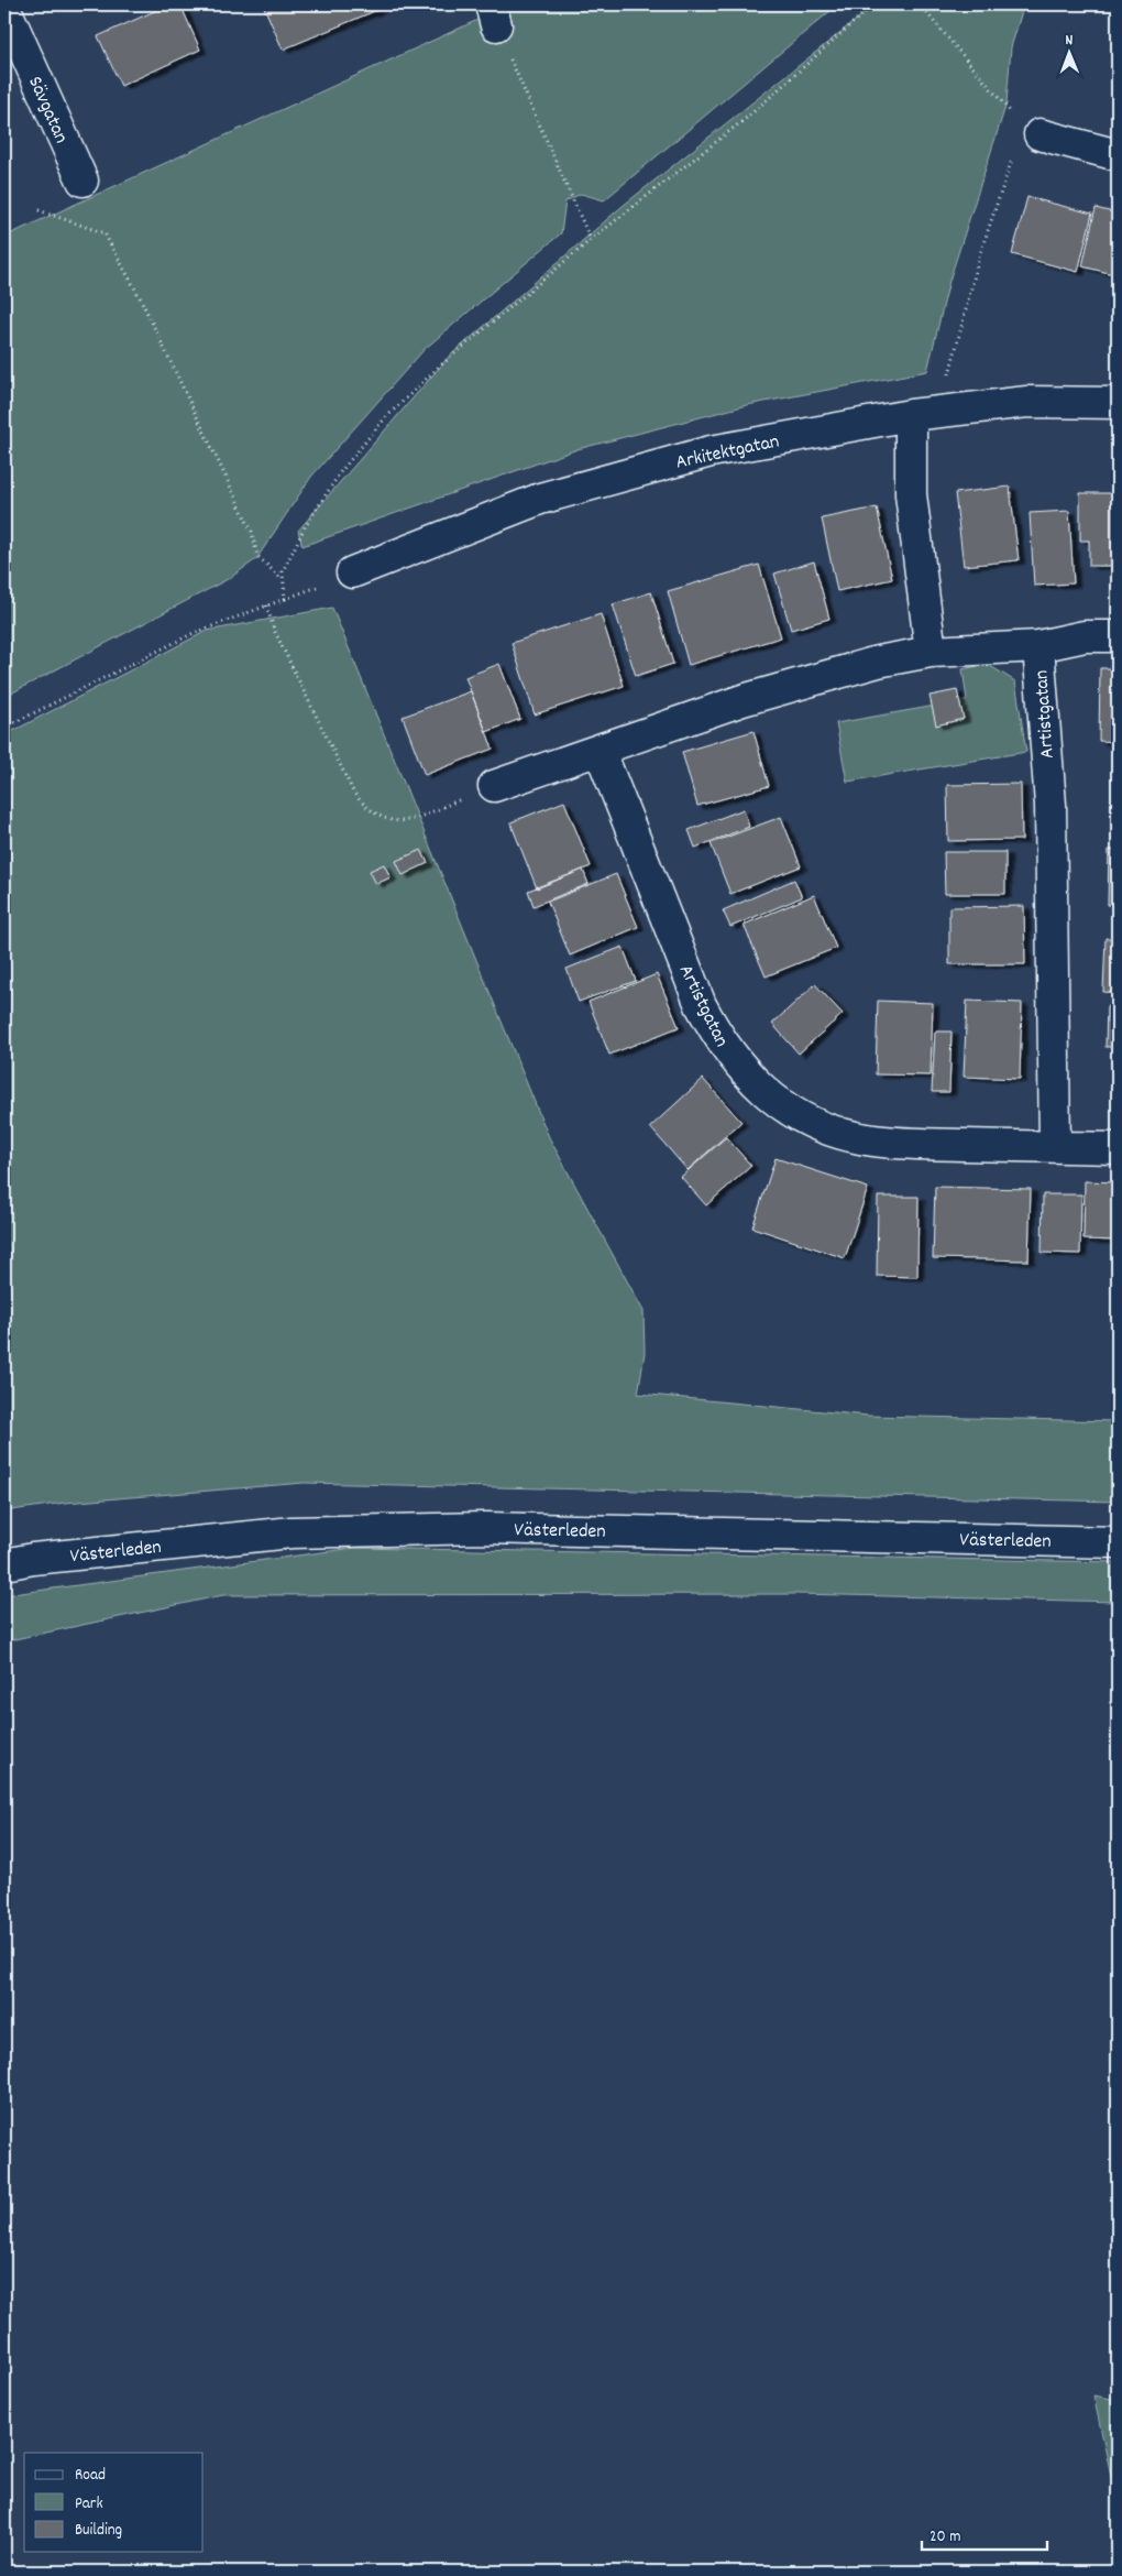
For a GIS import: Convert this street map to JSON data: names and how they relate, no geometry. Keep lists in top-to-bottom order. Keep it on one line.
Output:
{"streets":{"street":["Sävgatan","Arkitektgatan","Artistgatan","Västerleden"]},"legend":["Road","Park","Building"],"scale_bar":"20 m","north":"top"}
